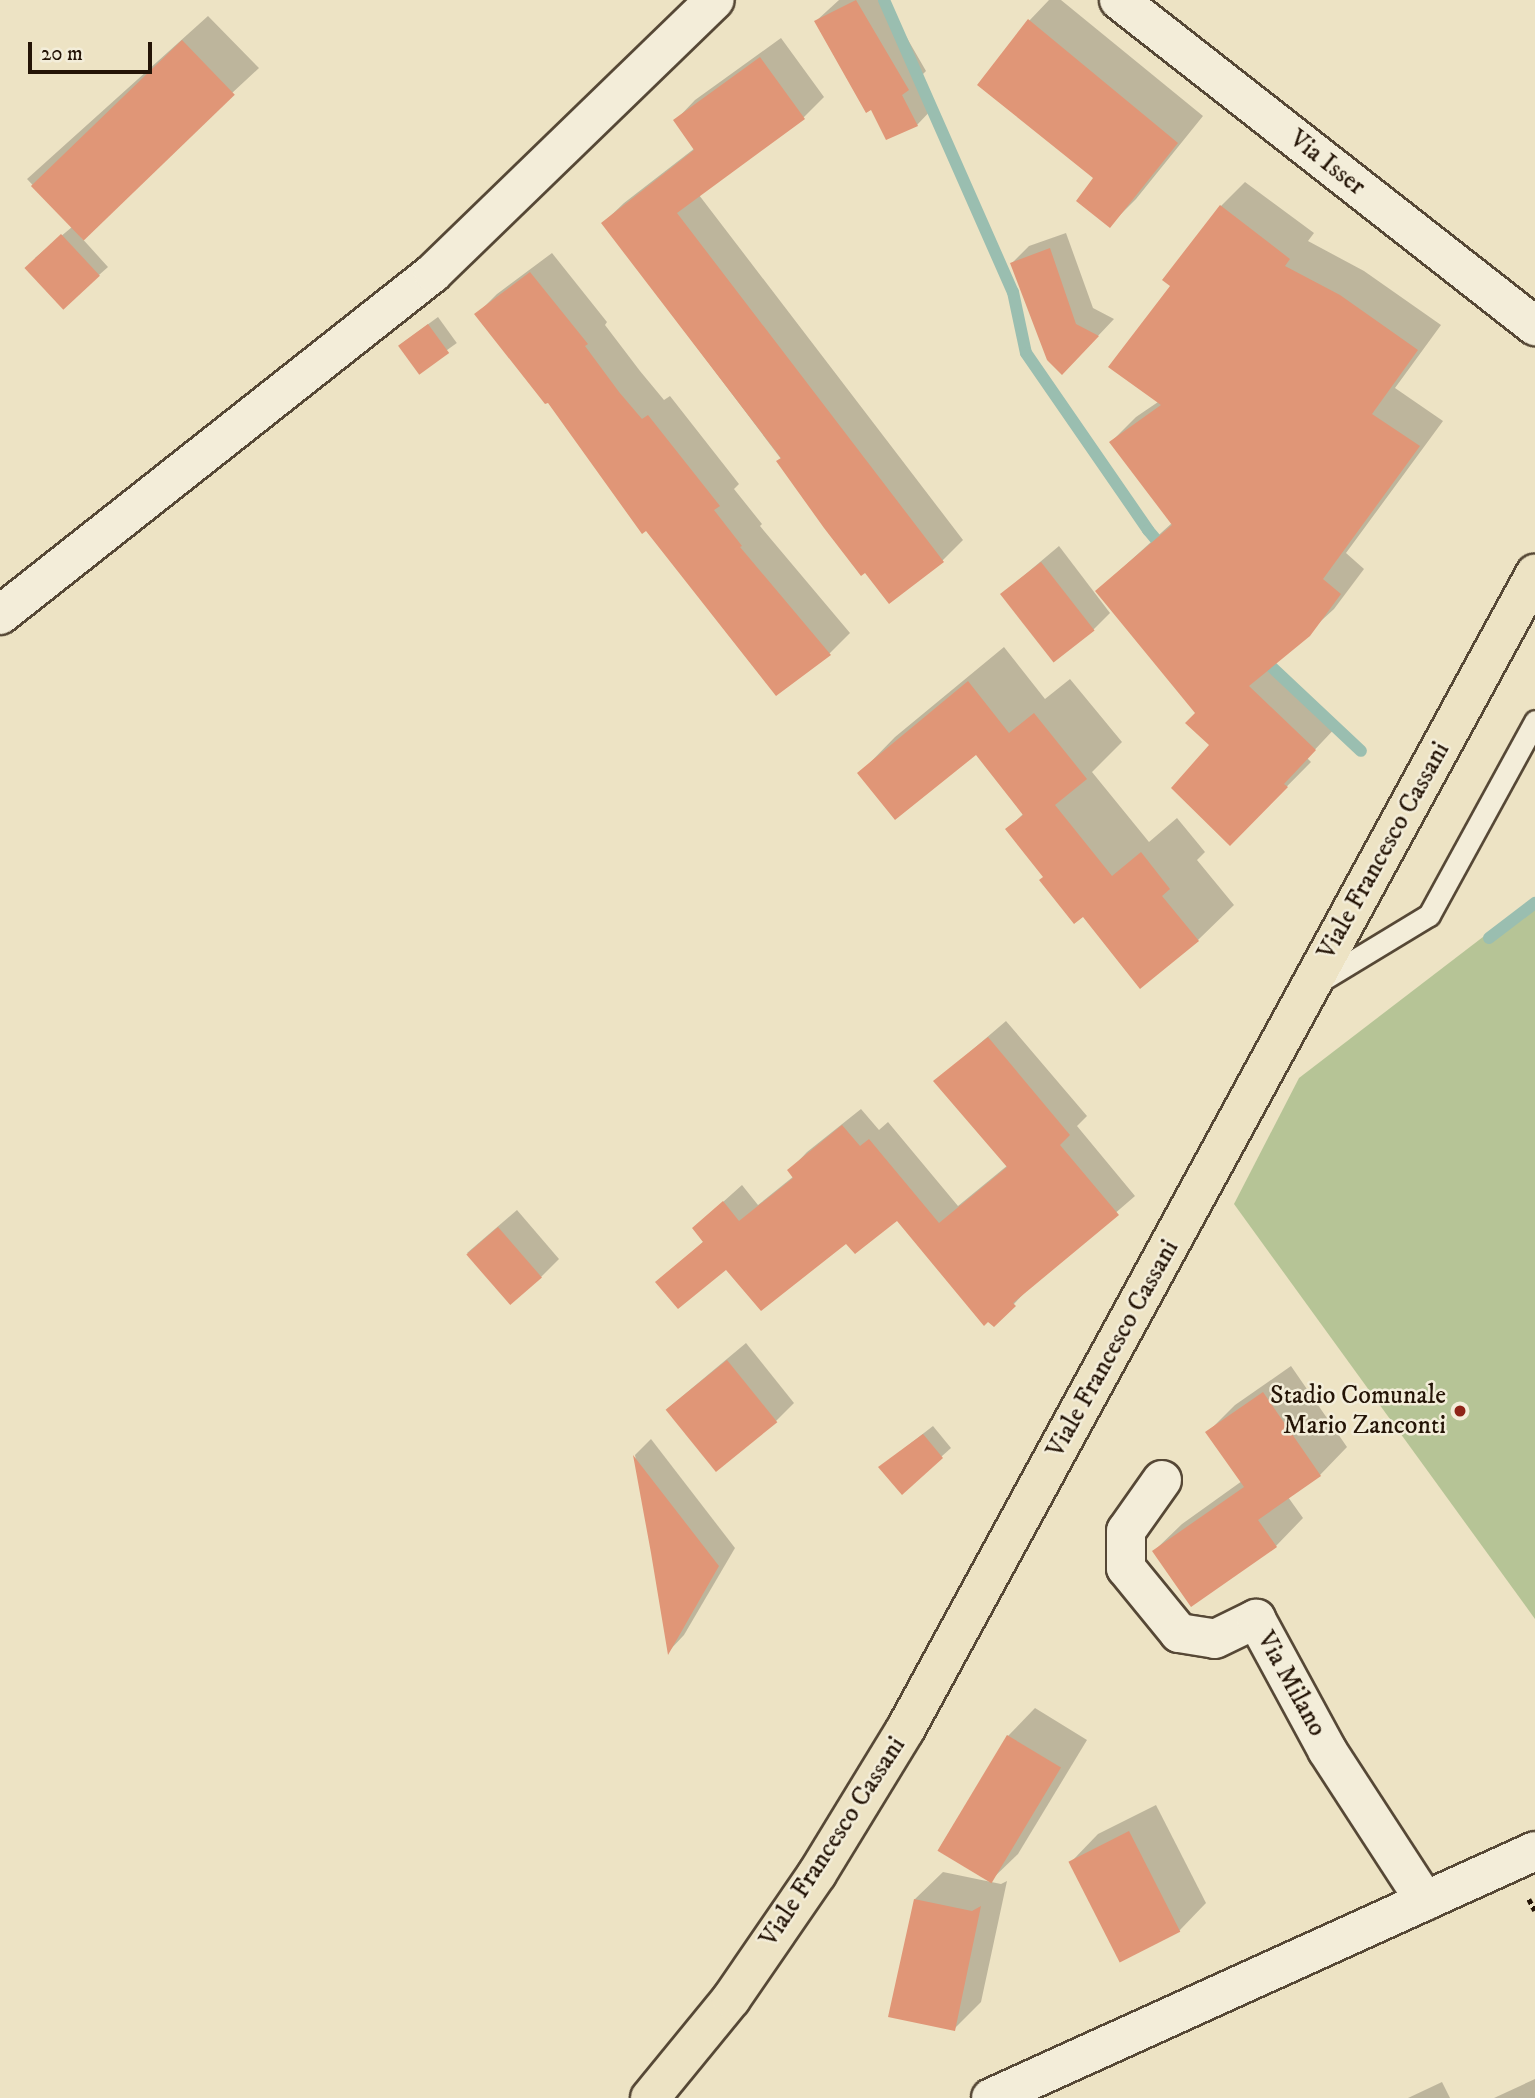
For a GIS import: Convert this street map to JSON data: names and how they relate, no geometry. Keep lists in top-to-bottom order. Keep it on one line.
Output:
{"streets":{"main road":["Viale Francesco Cassani"],"street":["Via Isser","Via Milano"]},"places":["Stadio Comunale Mario Zanconti"],"scale_bar":"20 m"}
